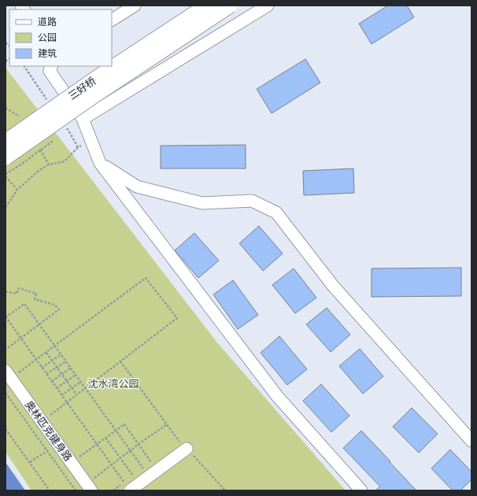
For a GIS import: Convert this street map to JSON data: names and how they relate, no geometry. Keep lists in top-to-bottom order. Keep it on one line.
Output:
{"streets":{"main road":["三好桥"],"street":["奥林匹克健身路"]},"parks":["沈水湾公园"],"legend":["道路","公园","建筑"]}
